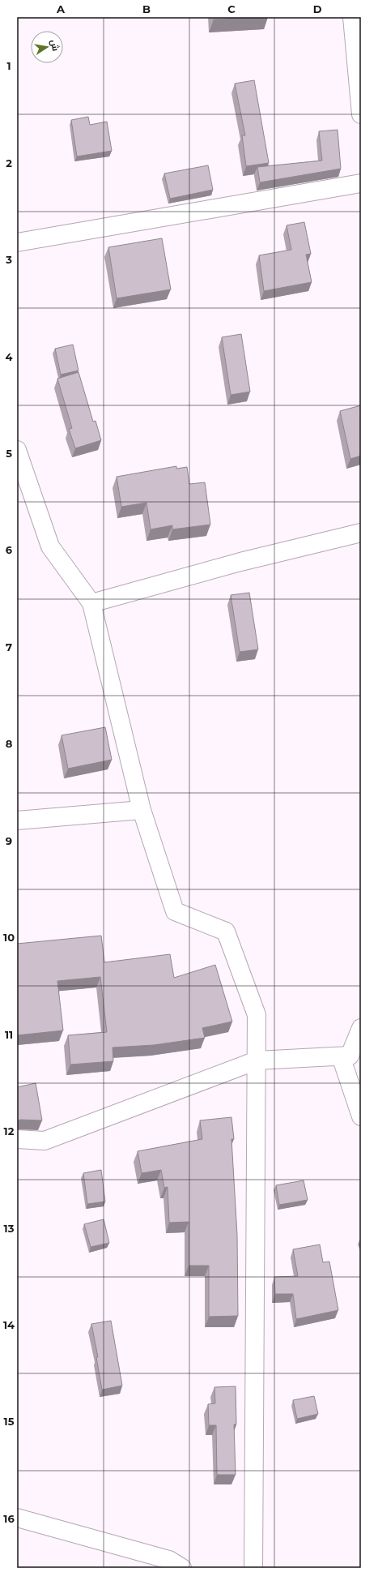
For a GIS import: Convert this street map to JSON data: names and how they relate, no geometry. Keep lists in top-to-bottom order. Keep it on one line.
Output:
{"north":"right","grid":{"columns":["A","B","C","D"],"rows":["1","2","3","4","5","6","7","8","9","10","11","12","13","14","15","16"]}}
